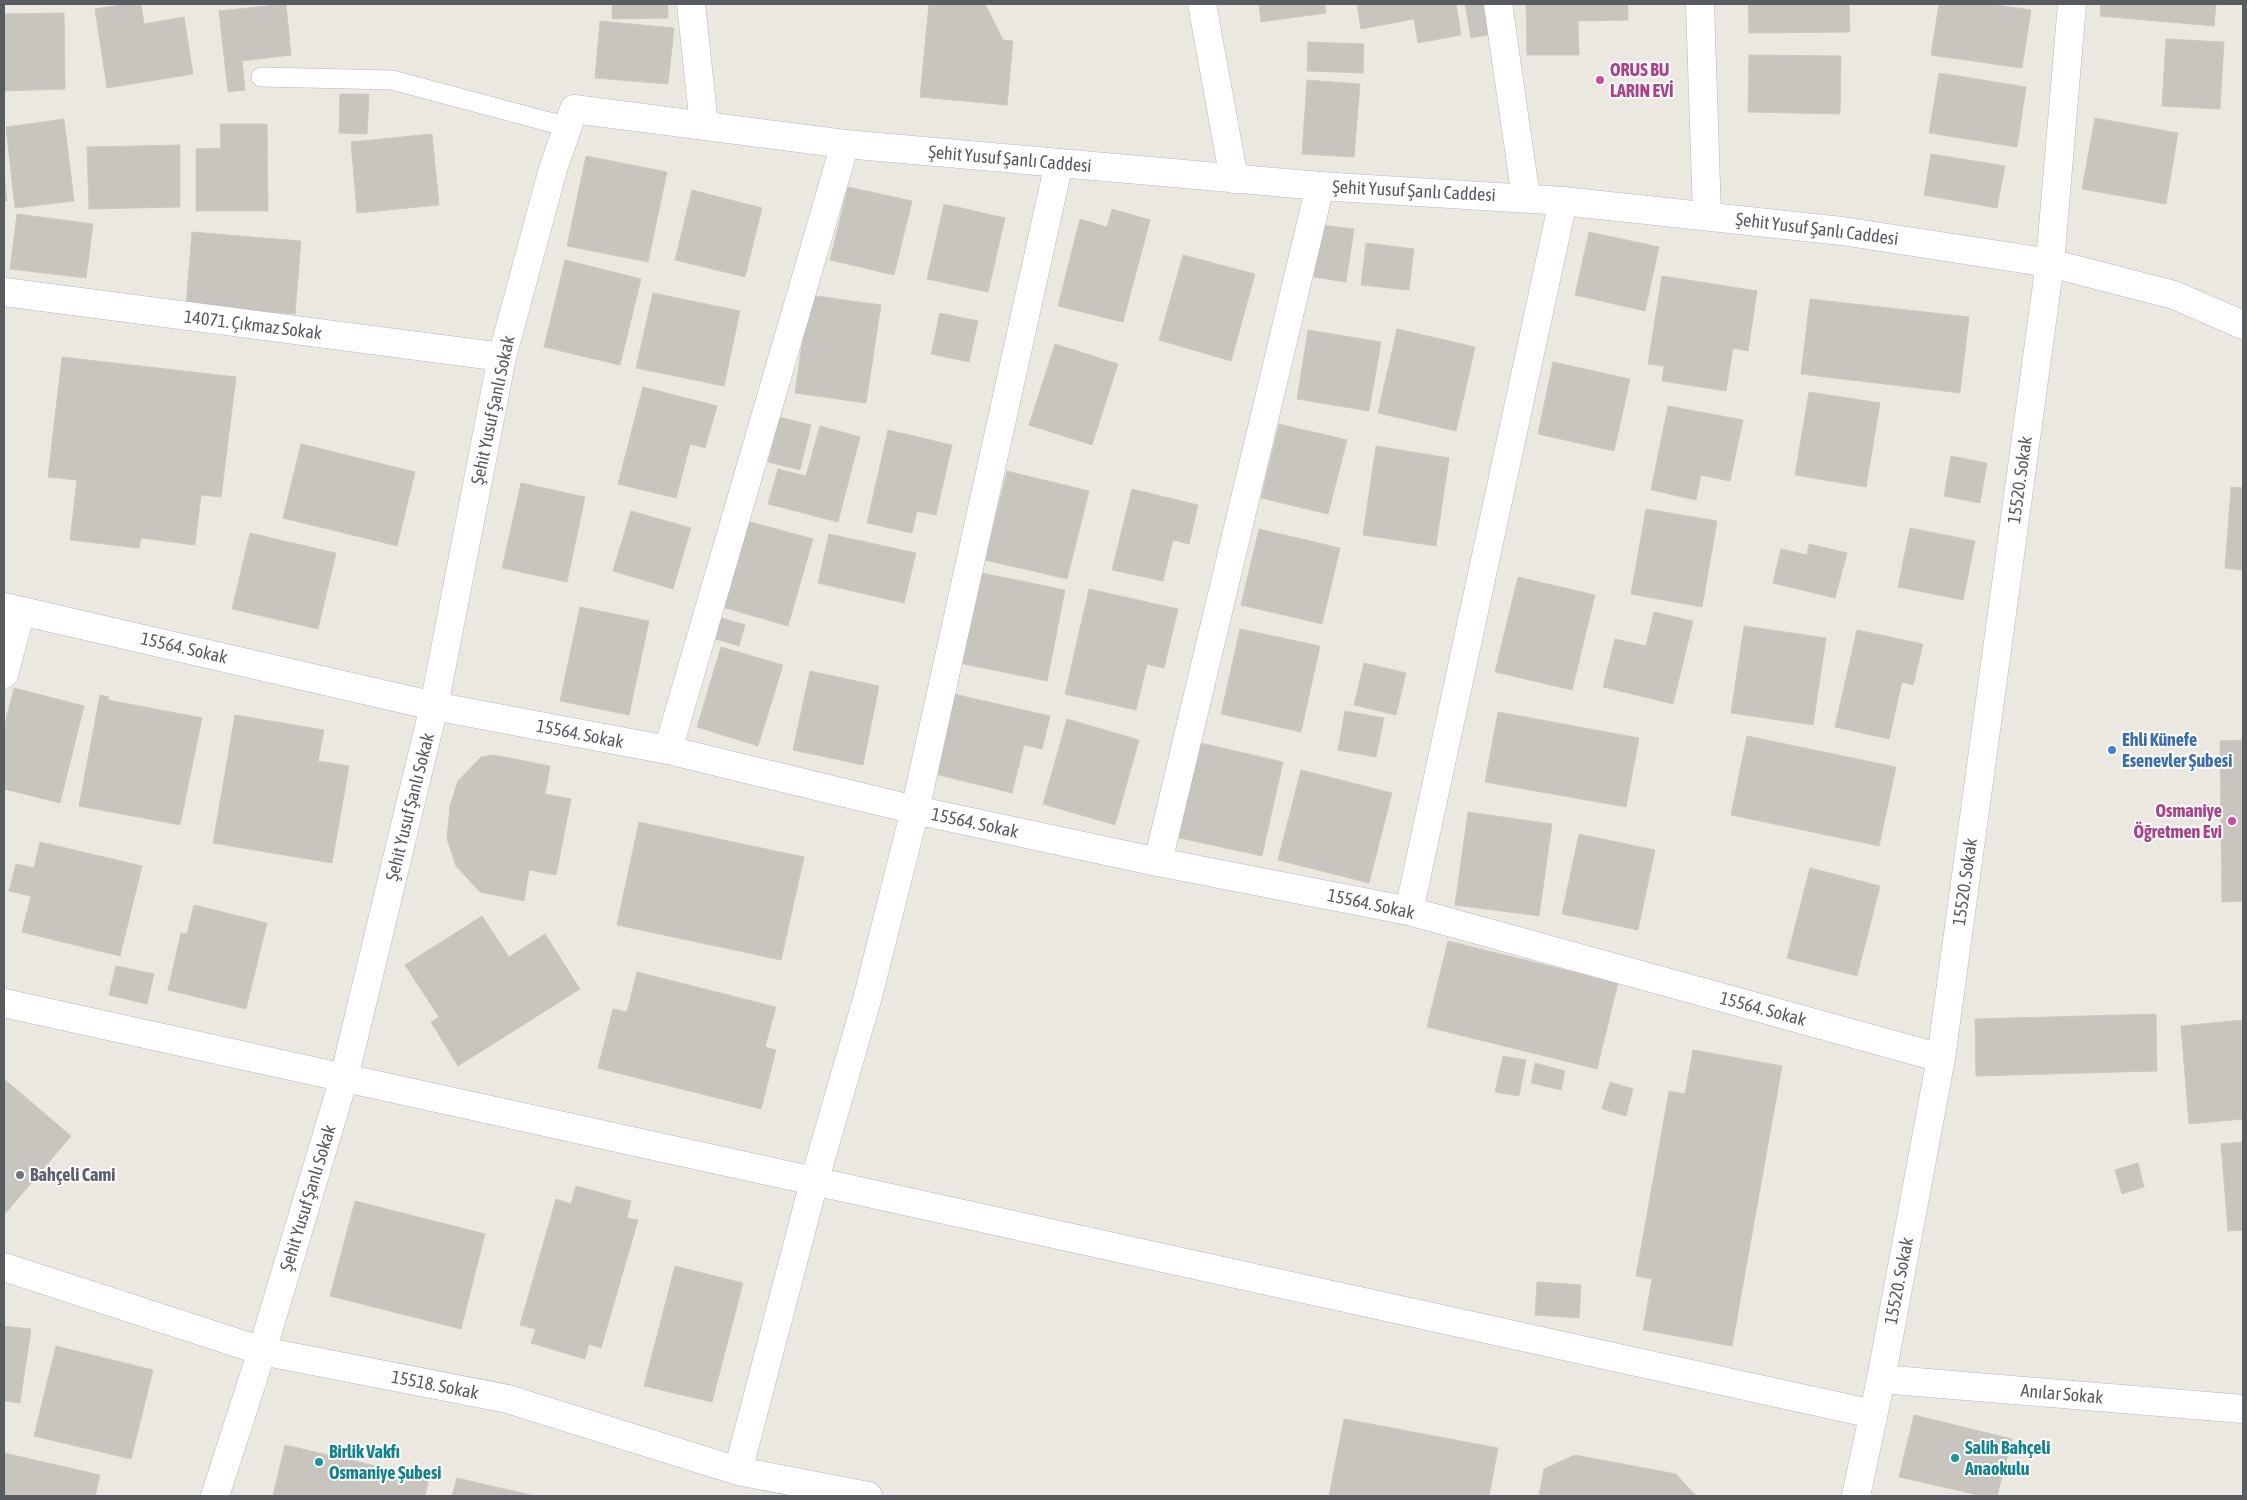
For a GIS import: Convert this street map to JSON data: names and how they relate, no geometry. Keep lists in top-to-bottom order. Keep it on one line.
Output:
{"streets":{"street":["Şehit Yusuf Şanlı Caddesi","14071. Çıkmaz Sokak","Şehit Yusuf Şanlı Sokak","15520. Sokak","15564. Sokak","15518. Sokak","Anılar Sokak"]},"crossings":[["Şehit Yusuf Şanlı Caddesi","Şehit Yusuf Şanlı Sokak"],["Şehit Yusuf Şanlı Caddesi","15520. Sokak"],["14071. Çıkmaz Sokak","Şehit Yusuf Şanlı Sokak"],["Şehit Yusuf Şanlı Sokak","15564. Sokak"],["Şehit Yusuf Şanlı Sokak","15518. Sokak"],["15520. Sokak","15564. Sokak"],["15520. Sokak","Anılar Sokak"]],"places":["ORUS BU LARIN EVİ","Ehli Künefe Esenevler Şubesi","Osmaniye Öğretmen Evi","Bahçeli Cami","Salih Bahçeli Anaokulu","Birlik Vakfı Osmaniye Şubesi"]}
